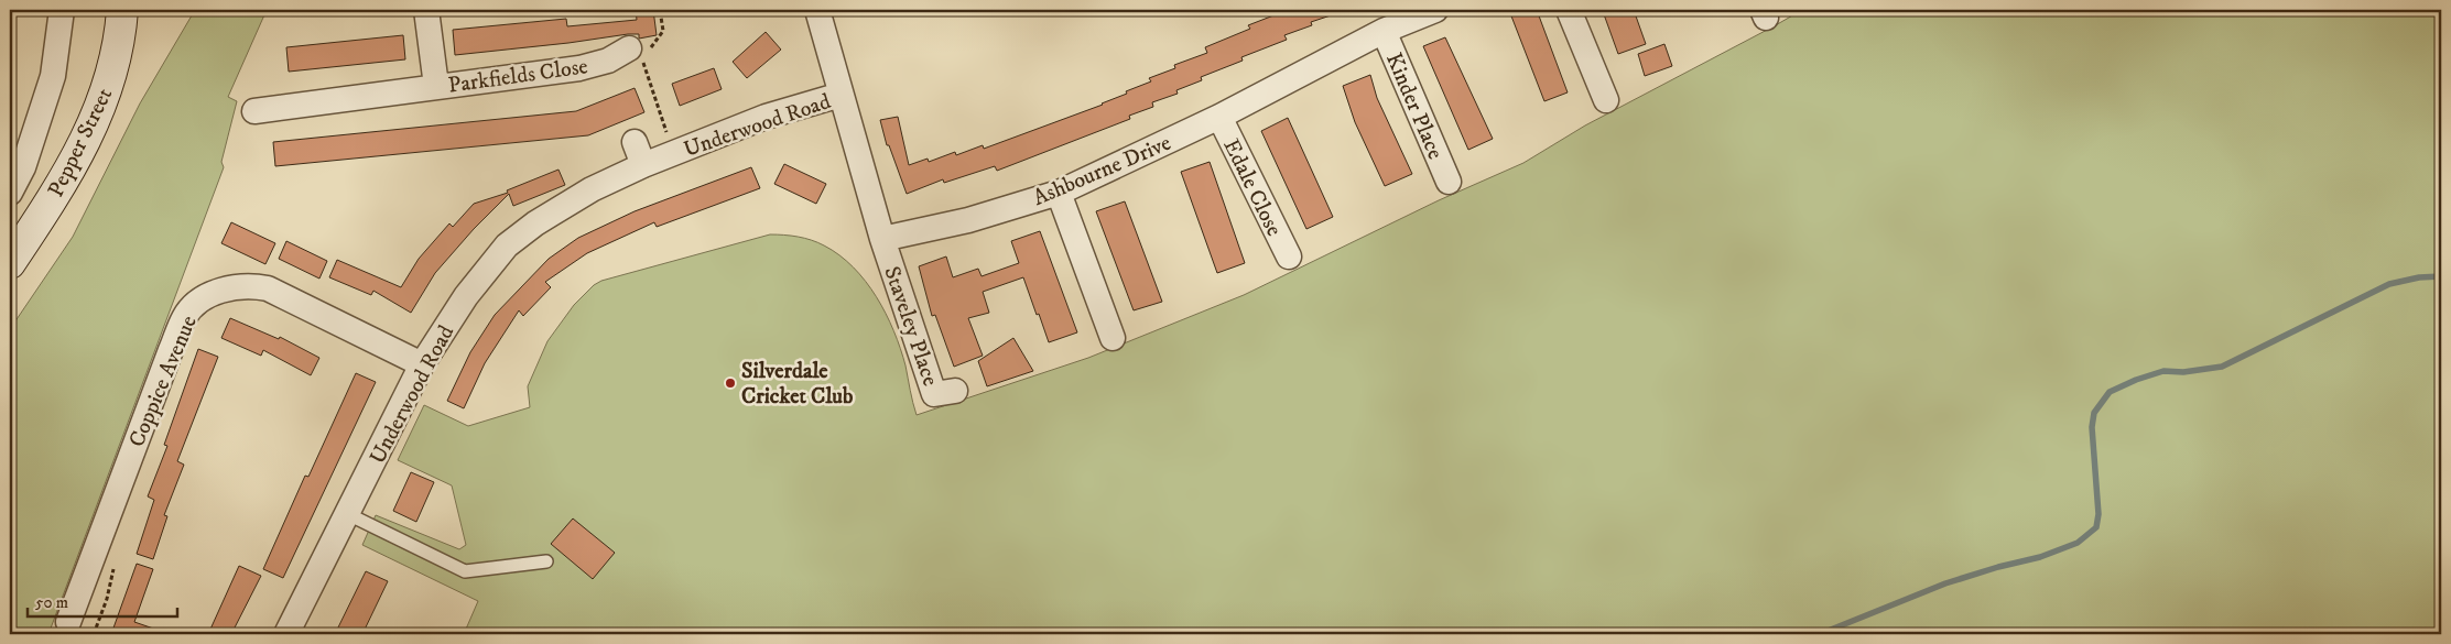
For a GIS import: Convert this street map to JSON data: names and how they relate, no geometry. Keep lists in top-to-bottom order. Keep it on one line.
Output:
{"streets":{"main road":["Pepper Street"],"street":["Parkfields Close","Kinder Place","Underwood Road","Ashbourne Drive","Edale Close","Staveley Place","Coppice Avenue"]},"crossings":[["Kinder Place","Ashbourne Drive"],["Underwood Road","Coppice Avenue"],["Ashbourne Drive","Edale Close"],["Ashbourne Drive","Staveley Place"]],"places":["Silverdale Cricket Club"],"scale_bar":"50 m"}
